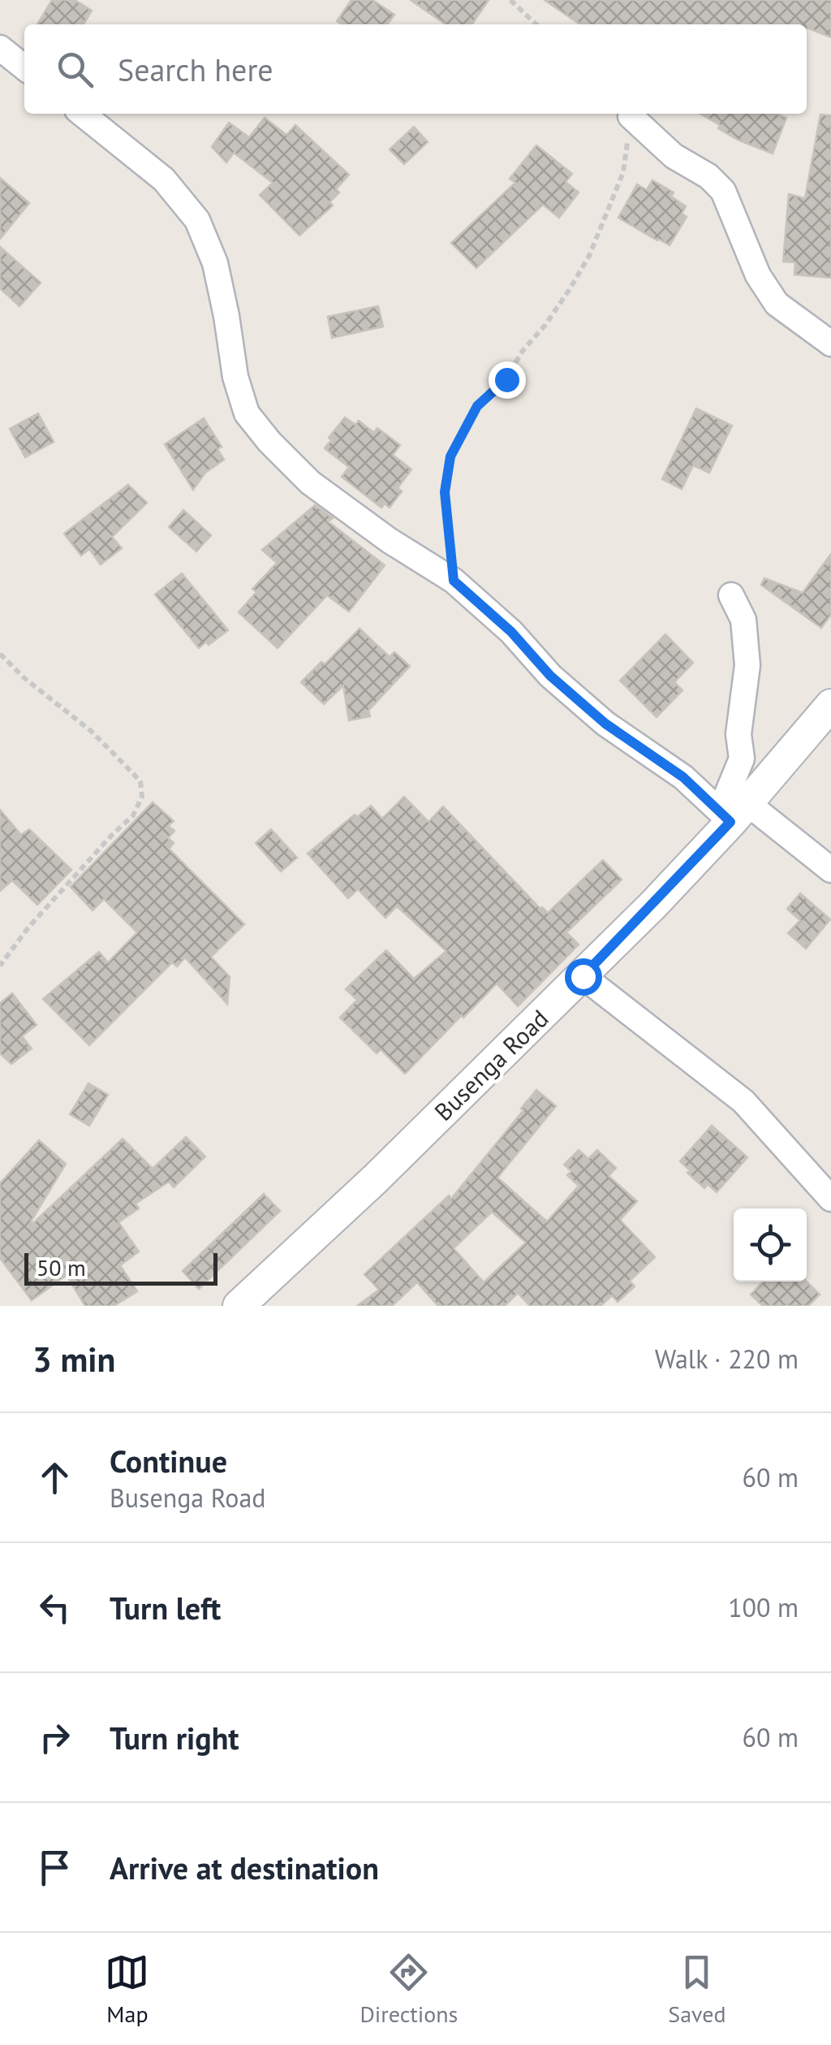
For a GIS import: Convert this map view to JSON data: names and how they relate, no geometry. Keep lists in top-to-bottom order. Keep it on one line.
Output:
{"streets":{"street":["Busenga Road"]},"scale_bar":"50 m","page":{"search":"Search here","scale":"50 m","heading":["3 min","Walk · 220 m"],"list":[["Continue","Busenga Road","60 m"],["Turn left","100 m"],["Turn right","60 m"],"Arrive at destination"],"nav":["Map","Directions","Saved"]}}
